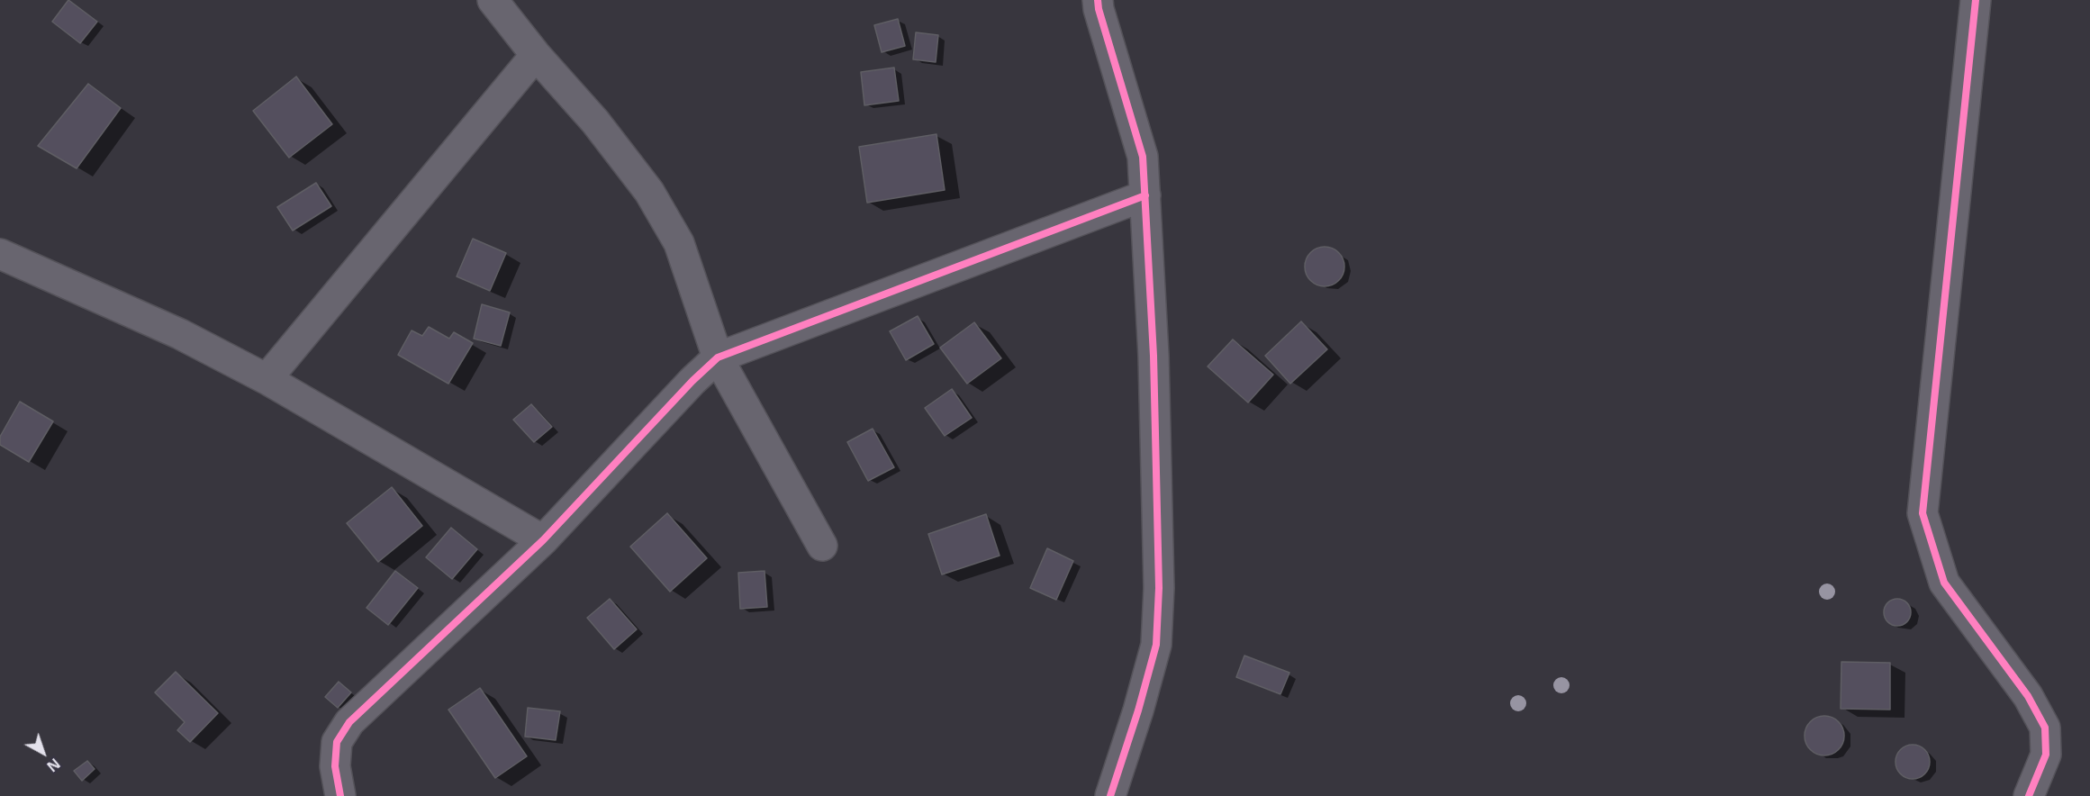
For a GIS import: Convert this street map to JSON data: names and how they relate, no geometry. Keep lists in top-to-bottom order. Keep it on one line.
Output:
{"north":"bottom right"}
